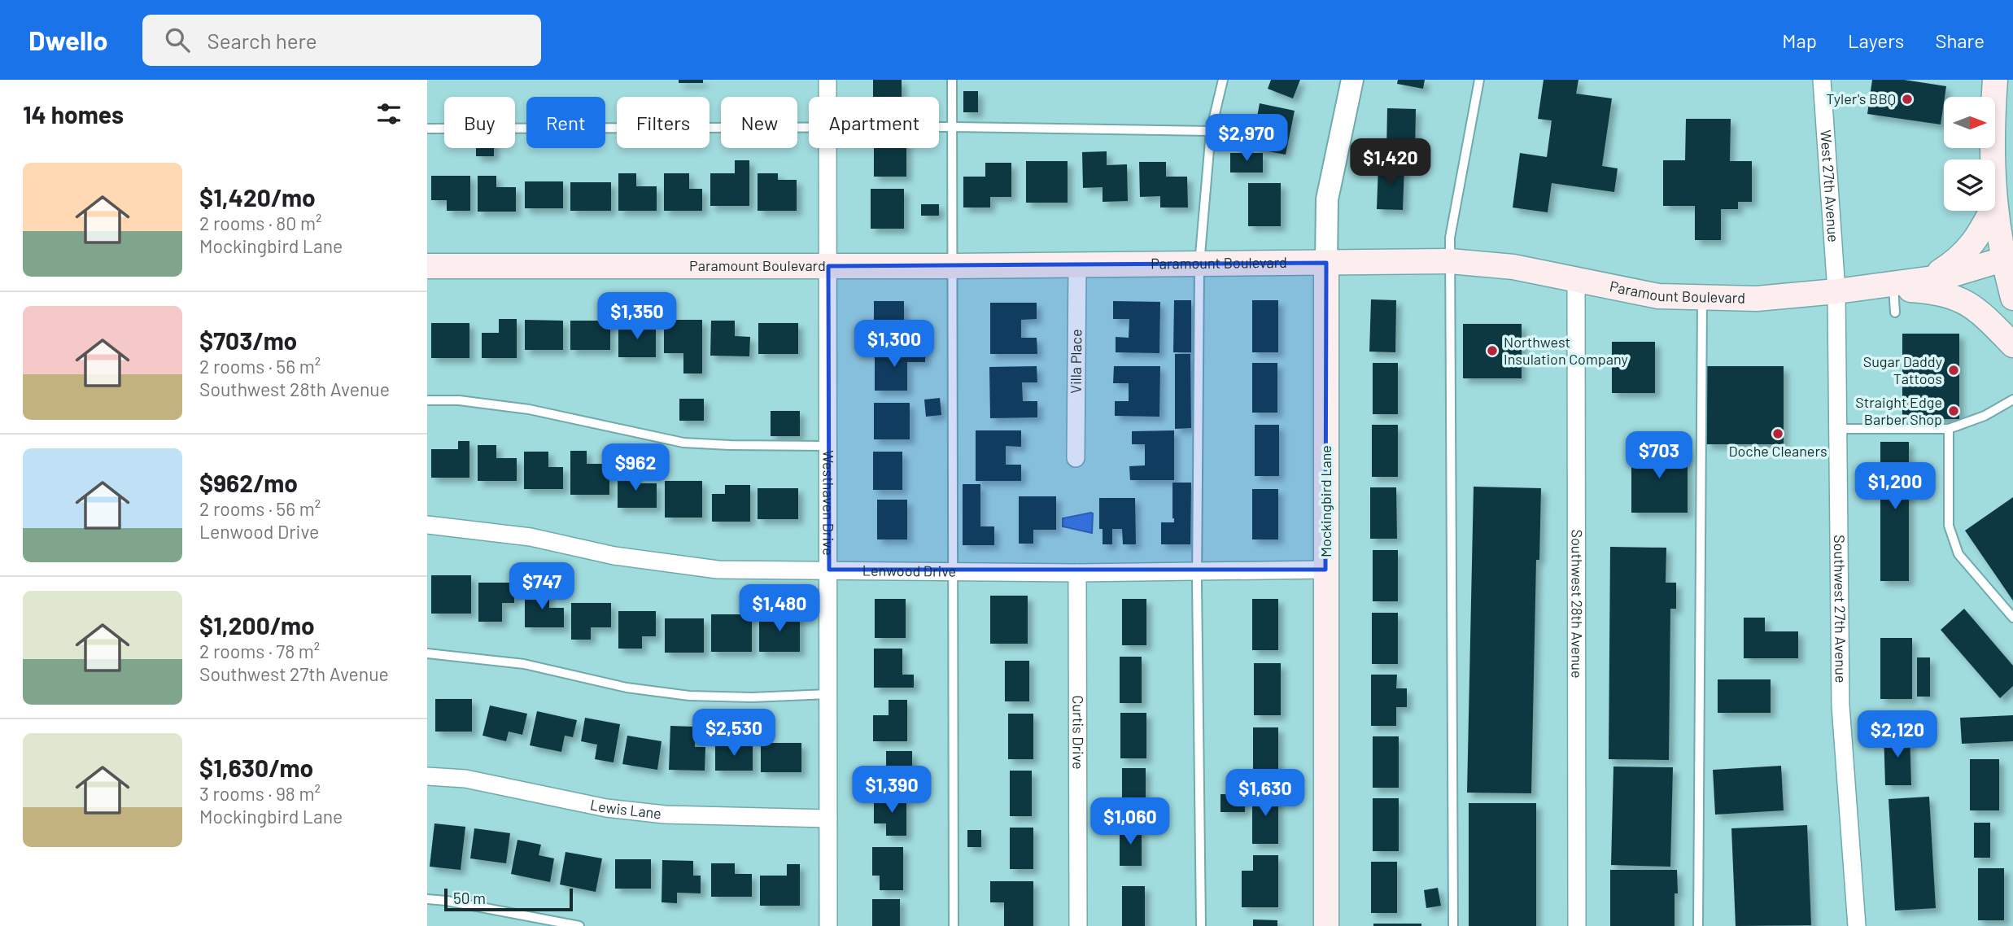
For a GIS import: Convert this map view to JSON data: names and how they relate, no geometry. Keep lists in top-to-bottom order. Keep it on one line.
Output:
{"streets":{"main road":["Paramount Boulevard","Mockingbird Lane"],"street":["West 27th Avenue","Villa Place","Westhaven Drive","Lenwood Drive","Southwest 28th Avenue","Southwest 27th Avenue","Curtis Drive","Lewis Lane"]},"crossings":[["West 27th Avenue","Paramount Boulevard"],["West 27th Avenue","Southwest 27th Avenue"],["Paramount Boulevard","Villa Place"],["Paramount Boulevard","Mockingbird Lane"],["Paramount Boulevard","Westhaven Drive"],["Paramount Boulevard","Southwest 28th Avenue"],["Paramount Boulevard","Southwest 27th Avenue"],["Mockingbird Lane","Lenwood Drive"],["Westhaven Drive","Lenwood Drive"],["Westhaven Drive","Lewis Lane"],["Lenwood Drive","Curtis Drive"]],"places":["Tyler's BBQ","Northwest Insulation Company","Sugar Daddy Tattoos","Straight Edge Barber Shop","Doche Cleaners"],"scale_bar":"50 m","north":"right","page":{"header":"Dwello","search":"Search here","nav":["Map","Layers","Share"],"heading":"14 homes","chip":["Buy","Rent","Filters","New","Apartment"],"price":["$2,970","$1,420","$1,350","$1,300","$703","$962","$1,200","$747","$1,480","$2,530","$2,120","$1,390","$1,630","$1,060"],"list":[{"name":"$1,420/mo","note":"2 rooms · 80 m² · Mockingbird Lane"},{"name":"$703/mo","note":"2 rooms · 56 m² · Southwest 28th Avenue"},{"name":"$962/mo","note":"2 rooms · 56 m² · Lenwood Drive"},{"name":"$1,200/mo","note":"2 rooms · 78 m² · Southwest 27th Avenue"},{"name":"$1,630/mo","note":"3 rooms · 98 m² · Mockingbird Lane"}],"scale":"50 m"}}
